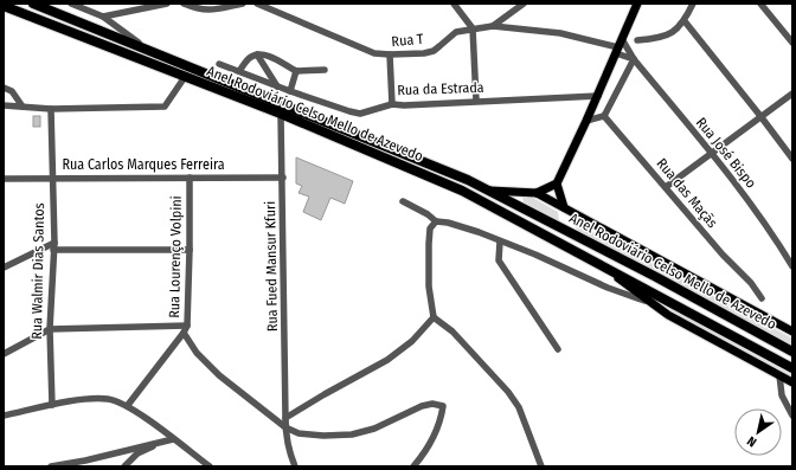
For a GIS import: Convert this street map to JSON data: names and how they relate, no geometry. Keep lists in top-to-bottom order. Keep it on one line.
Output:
{"streets":{"highway":["Anel Rodoviário Celso Mello de Azevedo"],"street":["Rua T","Rua da Estrada","Rua José Bispo","Rua Carlos Marques Ferreira","Rua das Maçãs","Rua Lourenço Volpini","Rua Fued Mansur Kfuri","Rua Walmir Dias Santos"]},"crossings":[["Rua T","Rua José Bispo"],["Anel Rodoviário Celso Mello de Azevedo","Rua Fued Mansur Kfuri"],["Rua Carlos Marques Ferreira","Rua Lourenço Volpini"],["Rua Carlos Marques Ferreira","Rua Fued Mansur Kfuri"],["Rua Carlos Marques Ferreira","Rua Walmir Dias Santos"],["Rua Lourenço Volpini","Rua Fued Mansur Kfuri"]],"north":"bottom left"}
